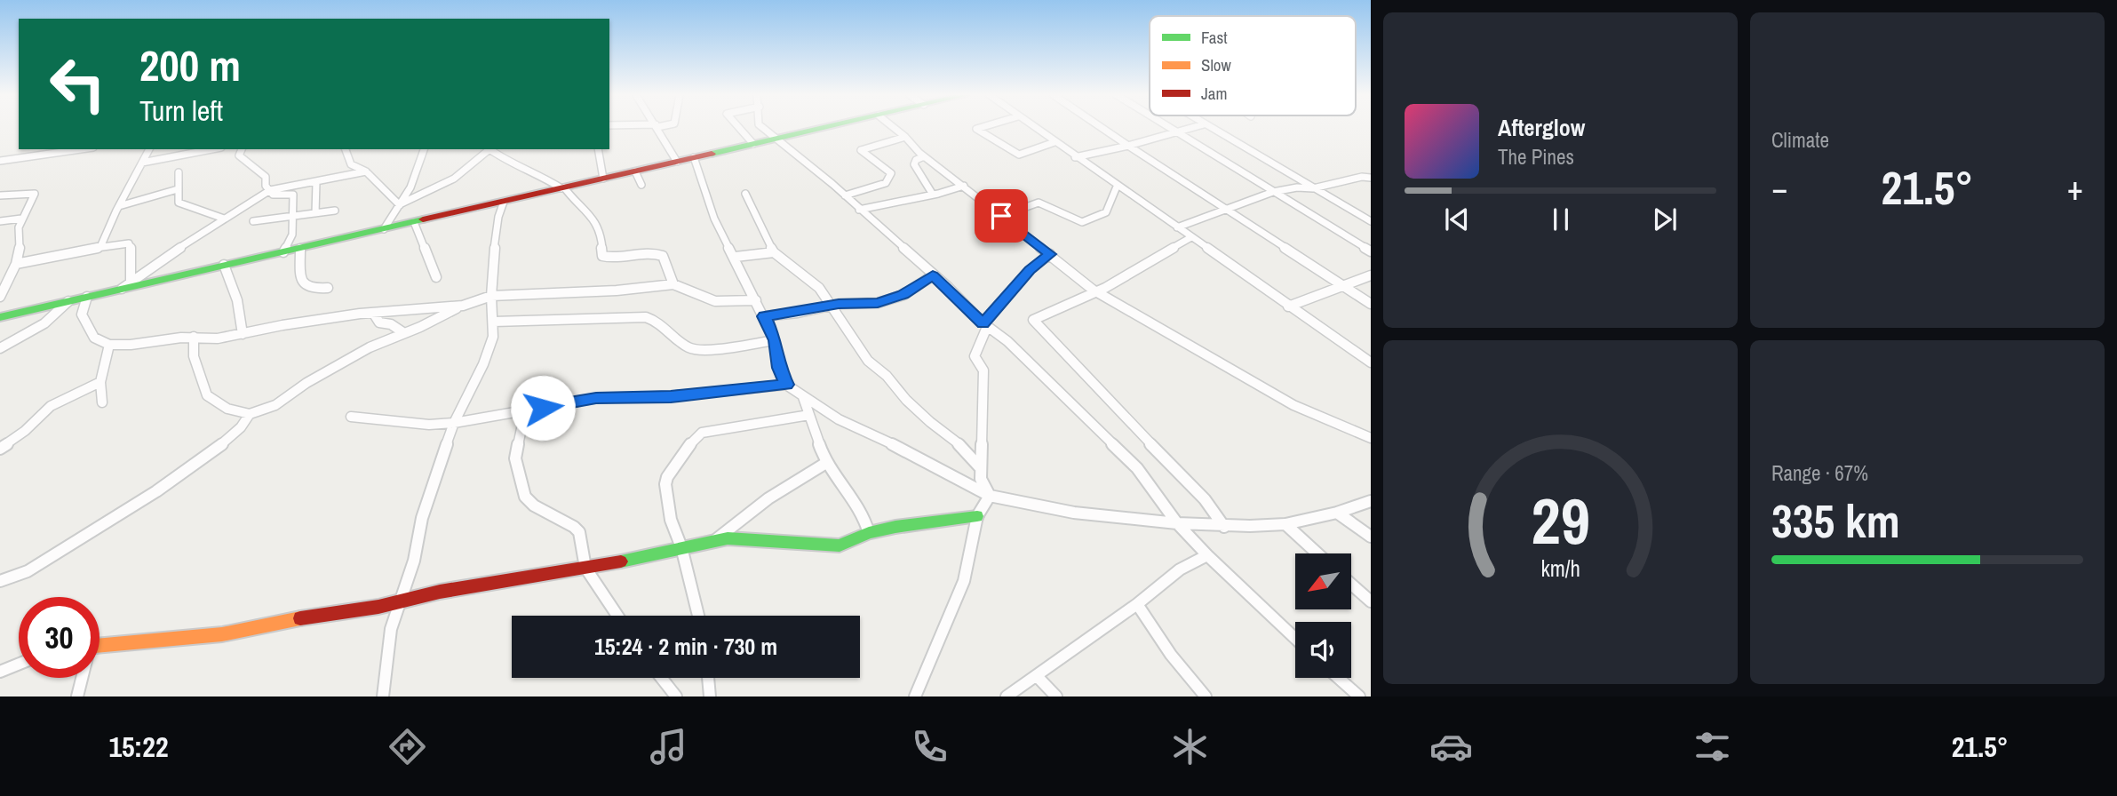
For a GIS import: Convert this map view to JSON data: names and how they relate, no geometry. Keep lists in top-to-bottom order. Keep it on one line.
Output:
{"legend":["Fast","Slow","Jam"],"north":"bottom left","page":{"tile":["Climate",["Range · 67%","335 km"]],"turn":["200 m","Turn left"],"song":["Afterglow","The Pines"],"heat":["−","21.5°","+"],"limit":"30","trip":"15:24 · 2 min · 730 m","tabs":["15:22","21.5°"],"gauge":["29","km/h"]}}
